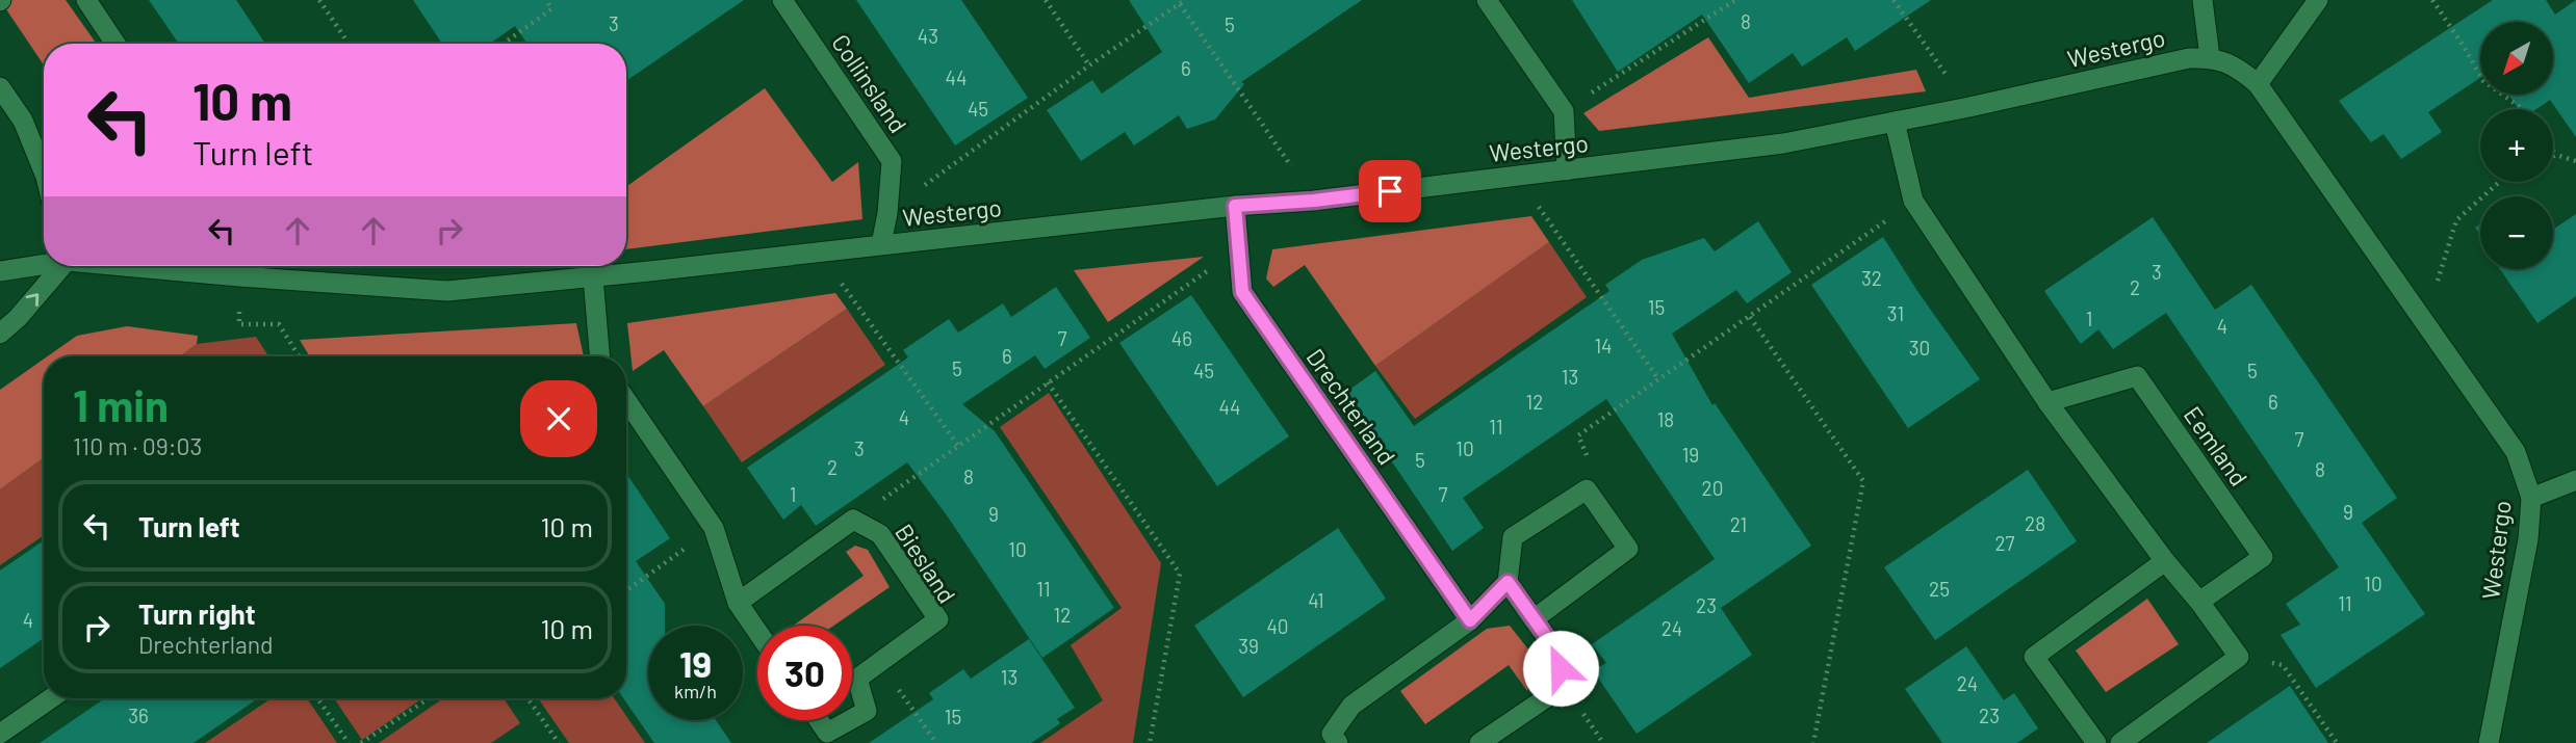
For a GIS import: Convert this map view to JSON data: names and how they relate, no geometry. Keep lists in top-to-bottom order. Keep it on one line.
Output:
{"streets":{"street":["Westergo","Collinsland","Drechterland","Eemland","Biesland"]},"crossings":[["Westergo","Collinsland"],["Westergo","Drechterland"]],"house_numbers":["8","3","5","43","6","44","45","3","32","2","15","31","1","4","7","46","14","30","6","5","45","5","13","12","6","44","4","18","11","7","3","10","19","5","2","8","8","20","1","7","9","9","28","21","27","10","10","11","25","41","11","23","12","4","40","24","39","13","24","36","23","15"],"north":"bottom left","page":{"map_buttons":["+","−"],"turn":["10 m","Turn left"],"heading":["1 min","110 m · 09:03"],"list":[{"name":"Turn left","value":"10 m"},{"name":"Turn right","note":"Drechterland","value":"10 m"}],"speed":"19 km/h","limit":"30"}}
